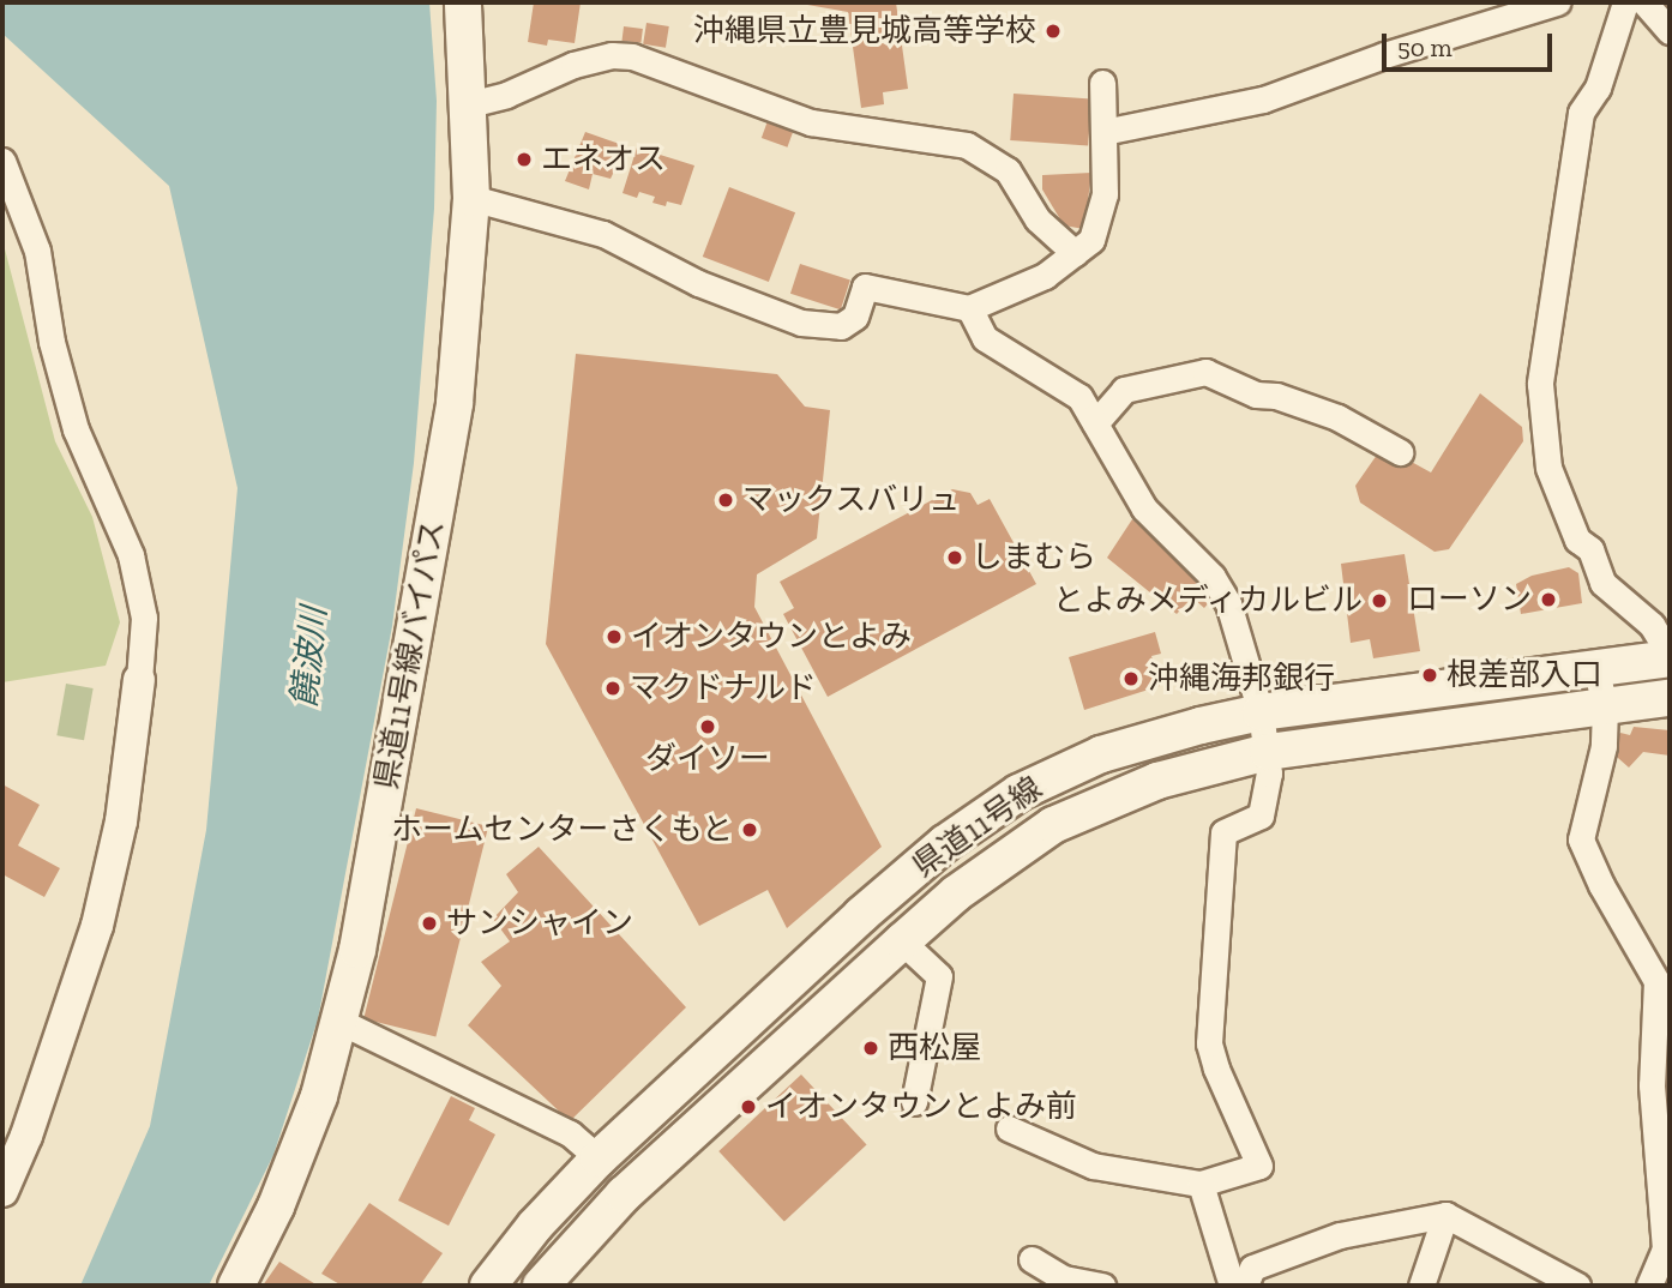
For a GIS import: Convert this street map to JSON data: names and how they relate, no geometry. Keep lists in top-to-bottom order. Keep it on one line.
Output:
{"streets":{"main road":["県道11号線バイパス","県道11号線"]},"water":["饒波川"],"places":["沖縄県立豊見城高等学校","エネオス","マックスバリュ","しまむら","ローソン","とよみメディカルビル","イオンタウンとよみ","根差部入口","沖縄海邦銀行","マクドナルド","ダイソー","ホームセンターさくもと","サンシャイン","西松屋","イオンタウンとよみ前"],"scale_bar":"50 m"}
